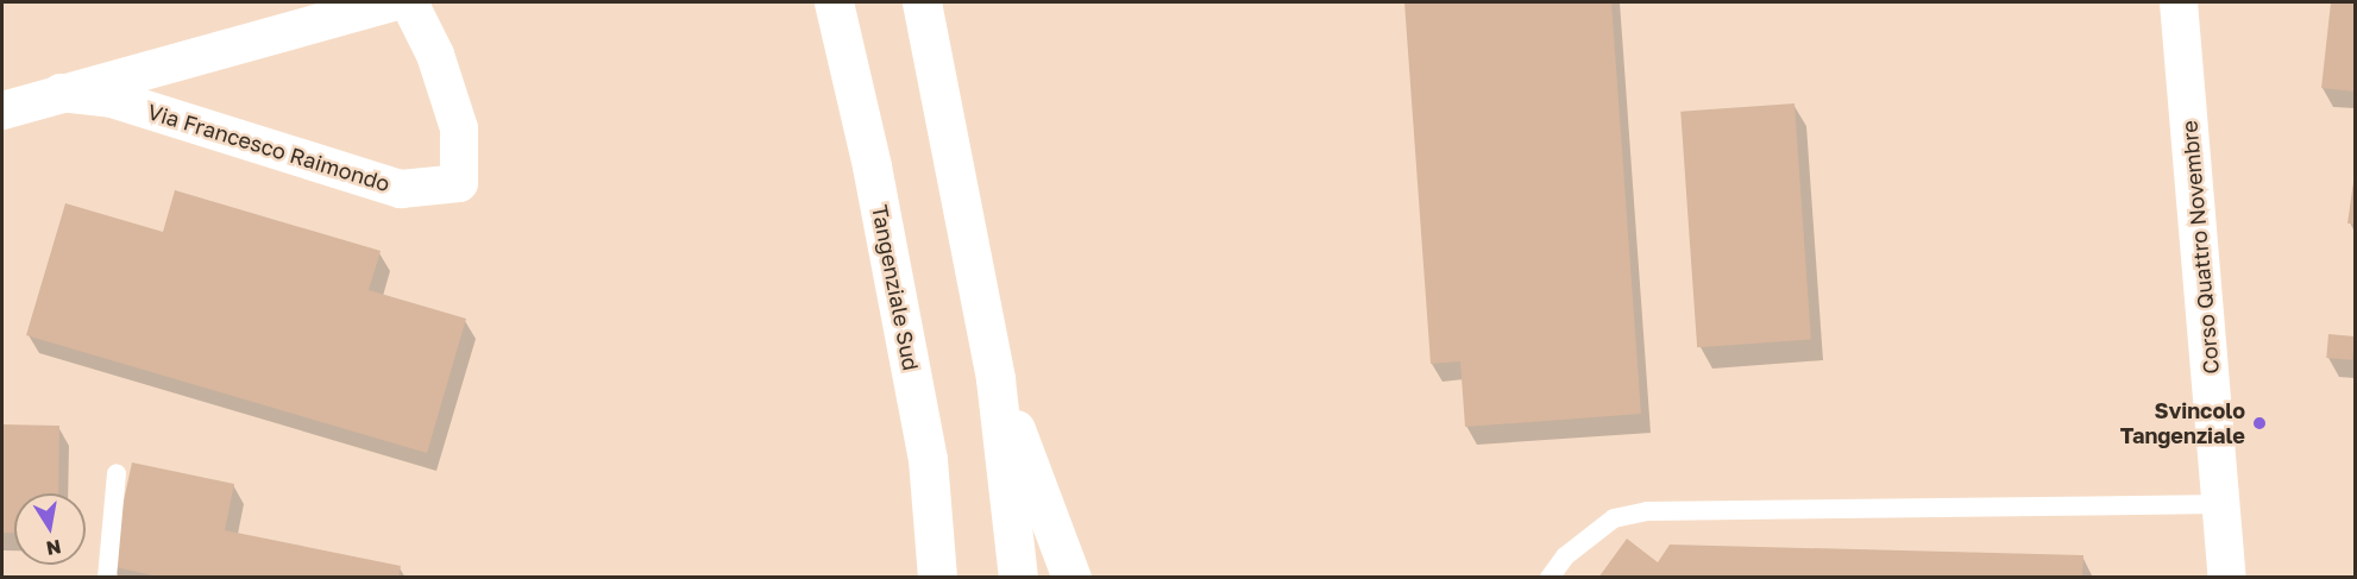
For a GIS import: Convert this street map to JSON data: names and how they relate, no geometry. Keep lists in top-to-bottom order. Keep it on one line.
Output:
{"streets":{"highway":["Tangenziale Sud"],"street":["Via Francesco Raimondo","Corso Quattro Novembre"]},"places":["Svincolo Tangenziale"],"north":"bottom"}
